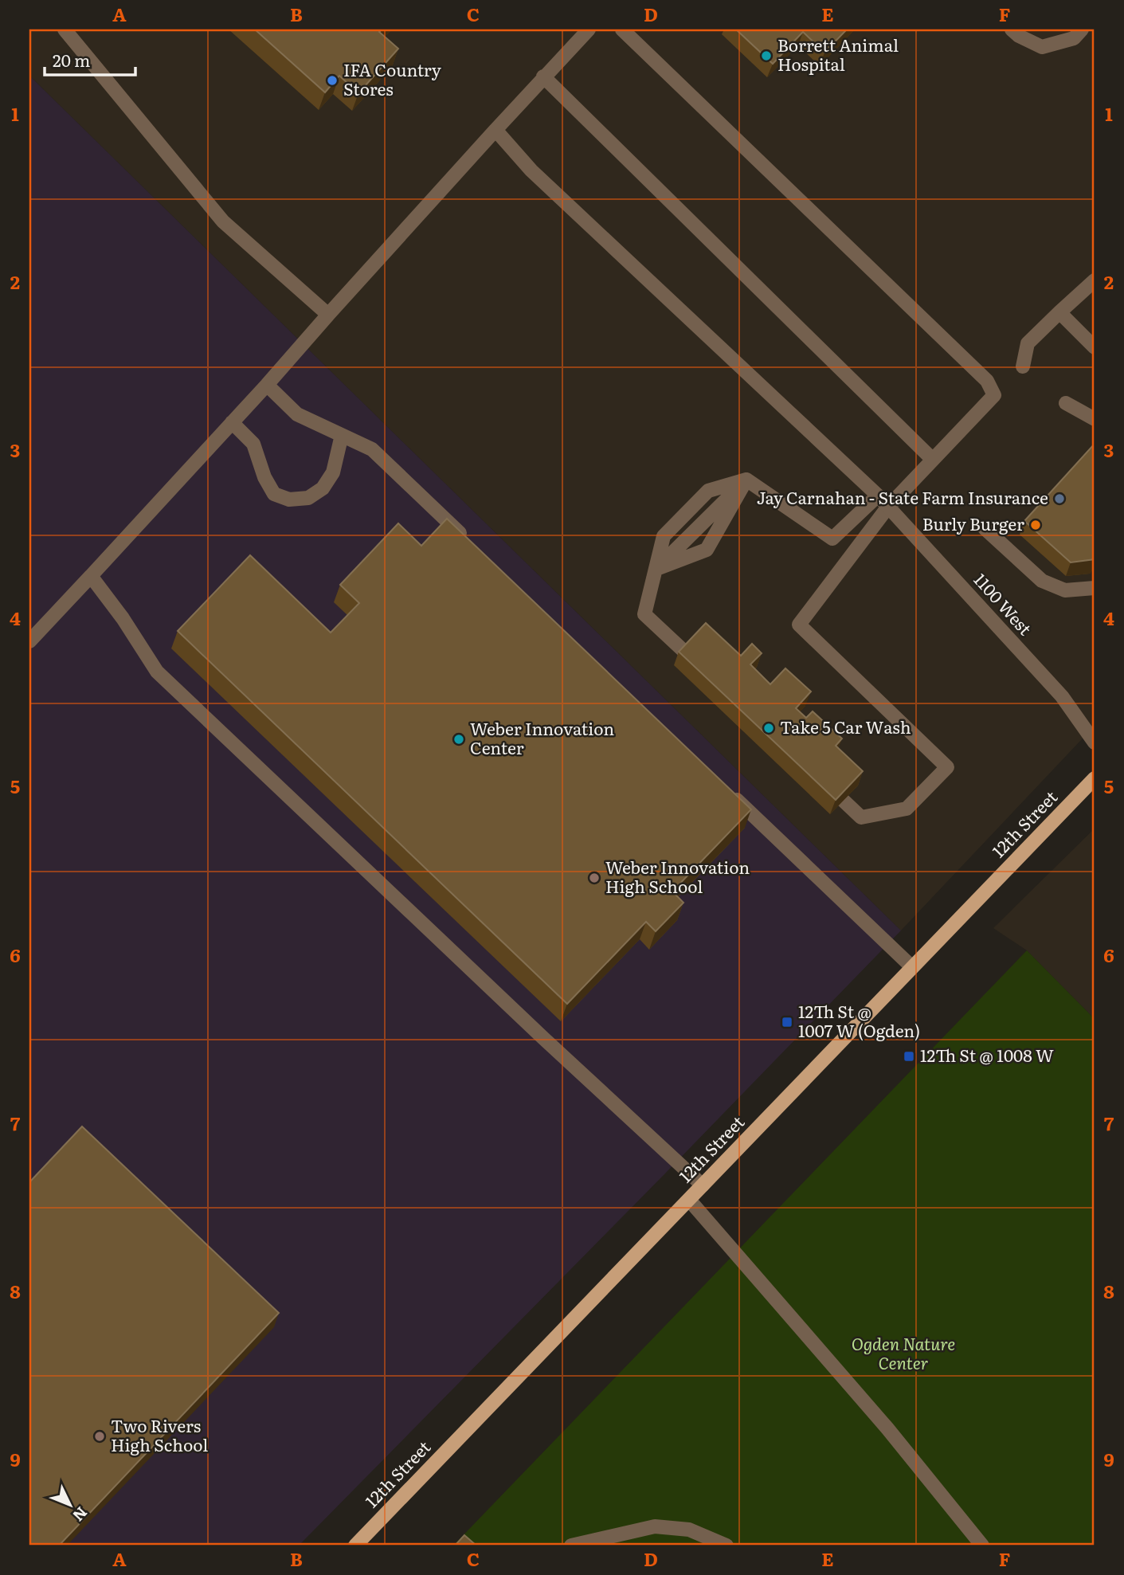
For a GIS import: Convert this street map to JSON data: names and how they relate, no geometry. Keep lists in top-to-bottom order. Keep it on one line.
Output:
{"streets":{"main road":["12th Street"],"street":["1100 West"]},"parks":["Ogden Nature Center"],"places":{"other":["Borrett Animal Hospital","IFA Country Stores","Jay Carnahan - State Farm Insurance","Burly Burger","Take 5 Car Wash","Weber Innovation Center","Weber Innovation High School","Two Rivers High School"],"transit":["12Th St @ 1007 W (Ogden)","12Th St @ 1008 W"]},"scale_bar":"20 m","north":"bottom right","grid":{"columns":["A","B","C","D","E","F"],"rows":["1","2","3","4","5","6","7","8","9"]}}
